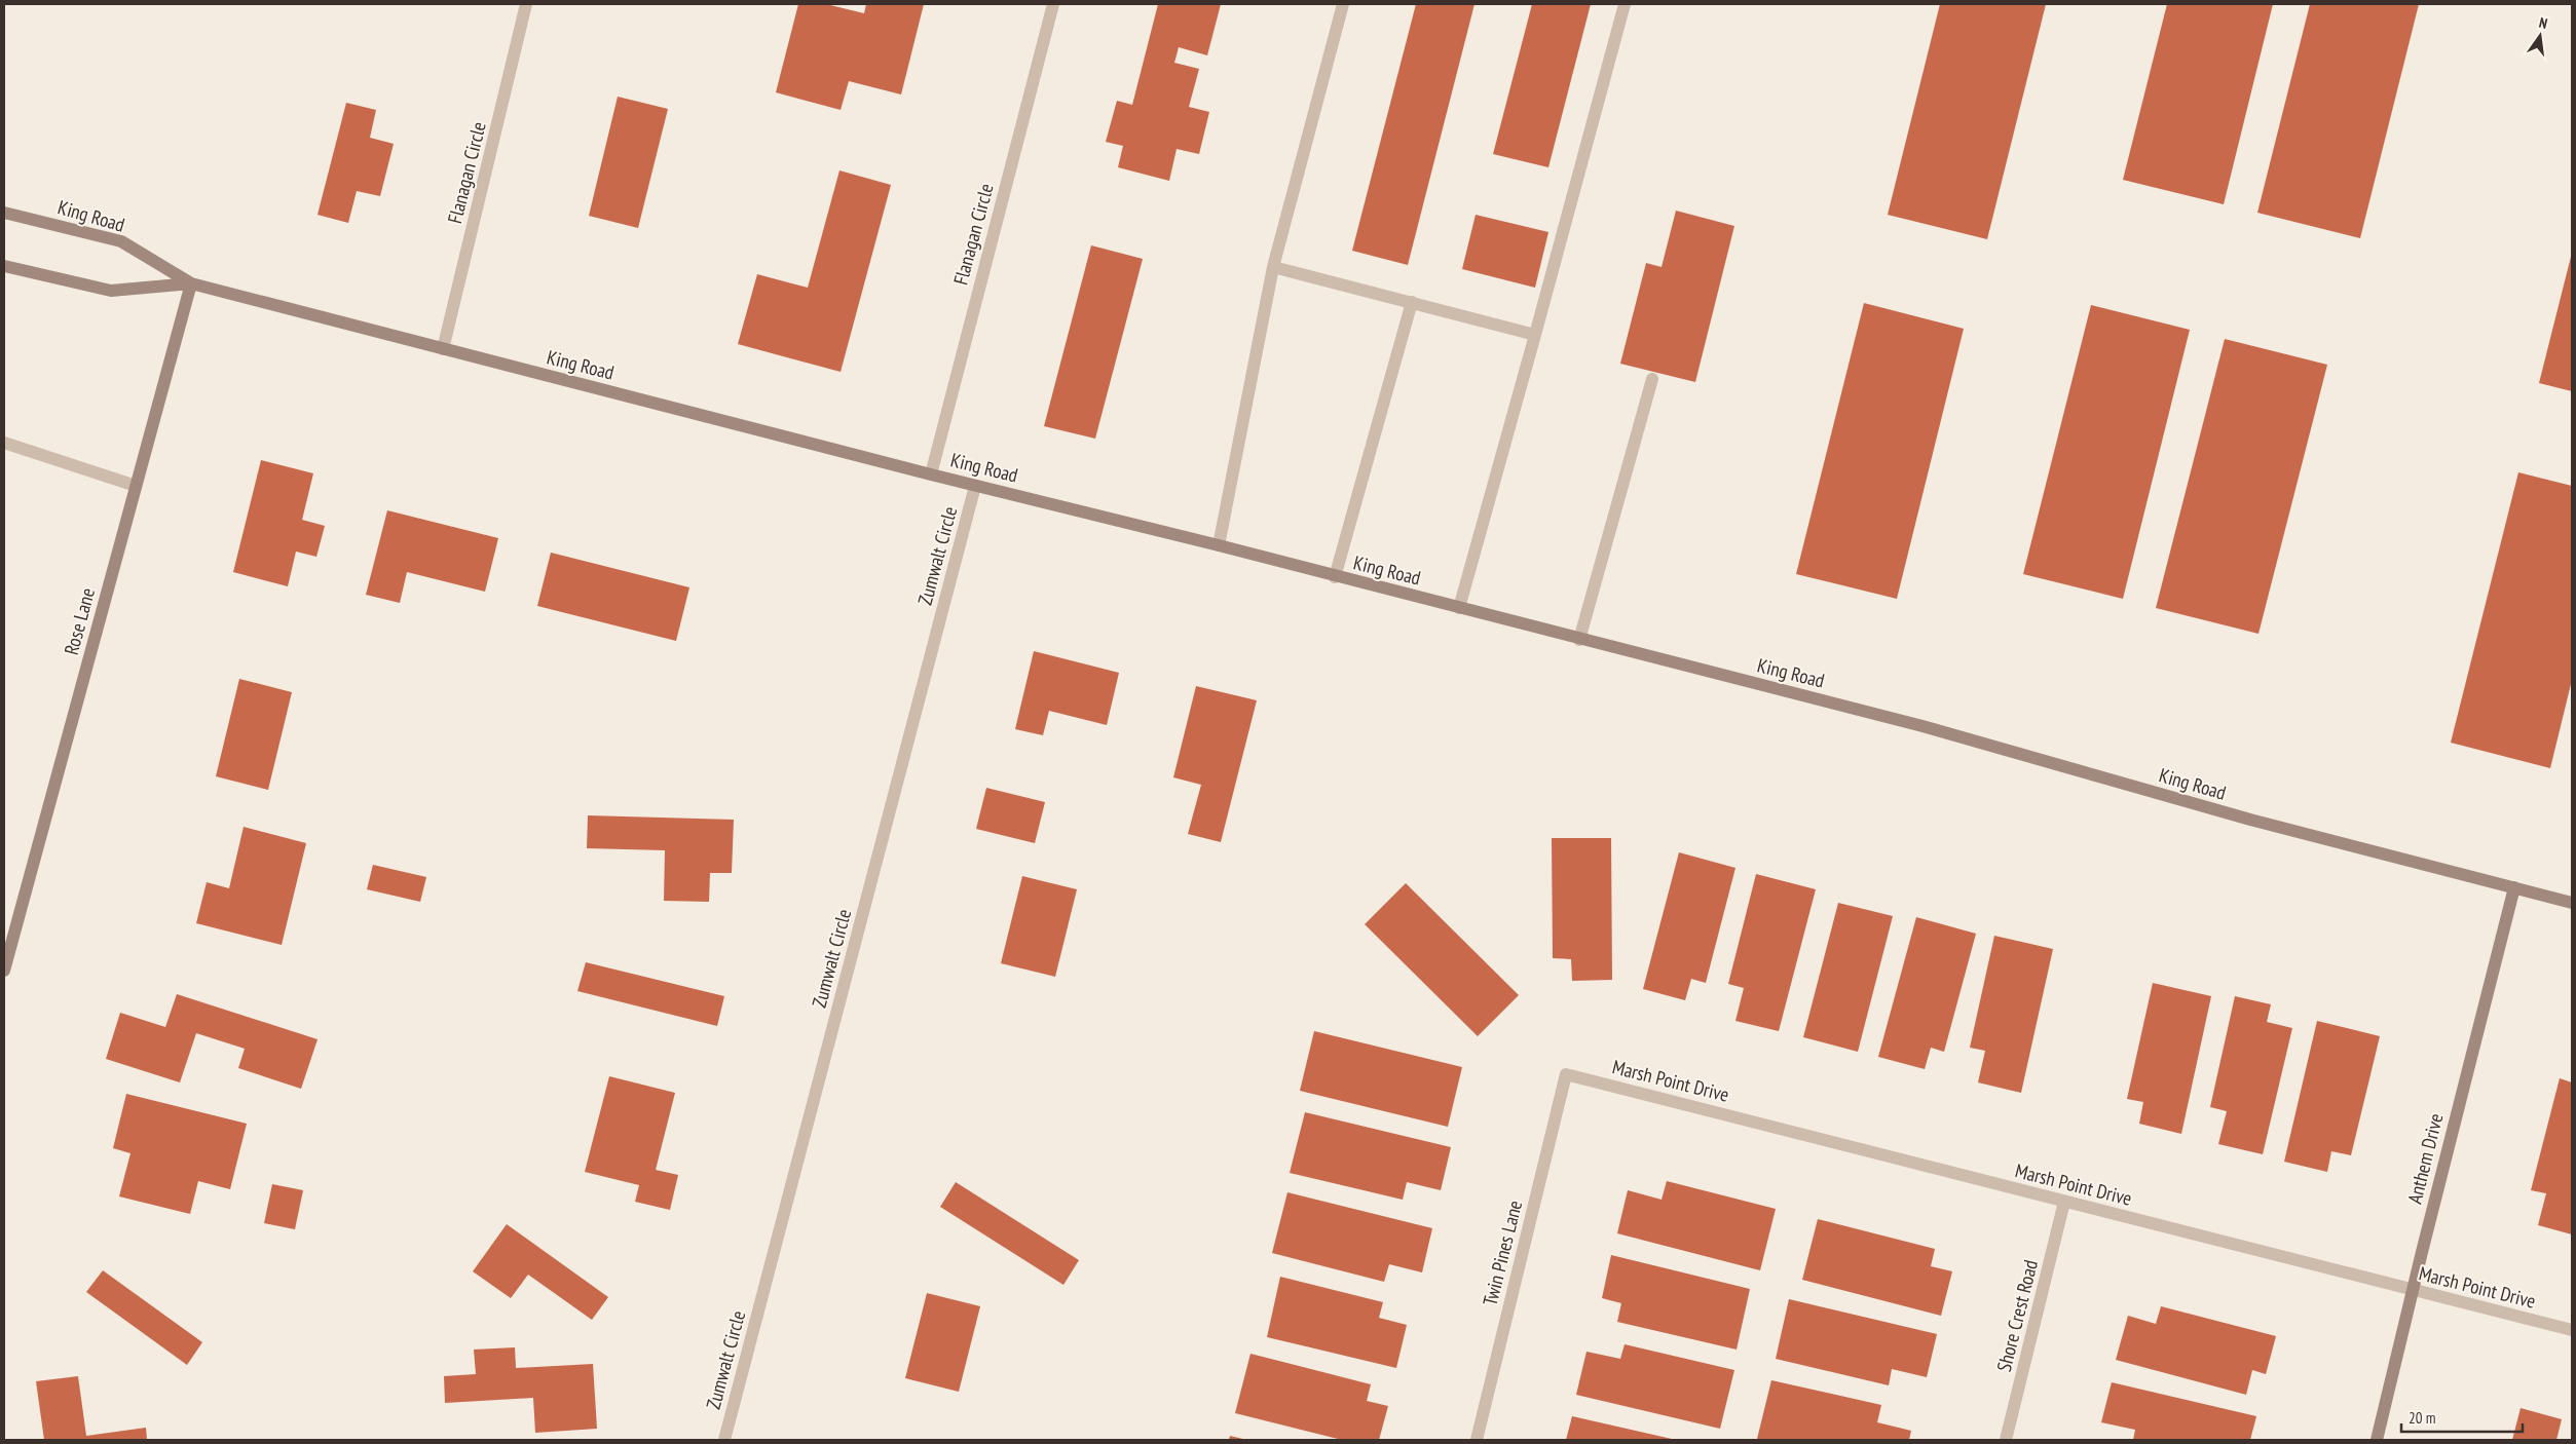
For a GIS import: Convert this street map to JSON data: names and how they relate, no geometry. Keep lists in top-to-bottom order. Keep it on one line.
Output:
{"streets":{"street":["Flanagan Circle","King Road","Zumwalt Circle","Rose Lane","Marsh Point Drive","Anthem Drive","Twin Pines Lane","Shore Crest Road"]},"crossings":[["Flanagan Circle","King Road"],["King Road","Zumwalt Circle"],["King Road","Rose Lane"],["King Road","Anthem Drive"],["Marsh Point Drive","Anthem Drive"],["Marsh Point Drive","Twin Pines Lane"],["Marsh Point Drive","Shore Crest Road"]],"scale_bar":"20 m","north":"top"}
